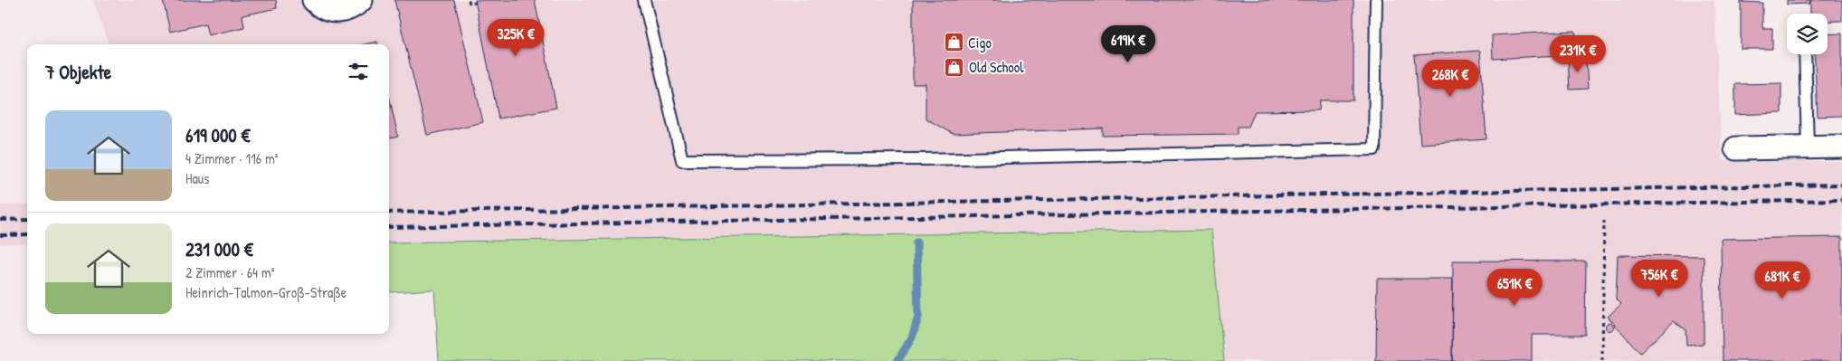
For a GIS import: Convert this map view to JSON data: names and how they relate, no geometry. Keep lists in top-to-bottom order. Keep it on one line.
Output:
{"places":{"shop":["Cigo","Old School"]},"page":{"price":["325K €","619K €","231K €","268K €","756K €","681K €","651K €"],"heading":"7 Objekte","list":[{"name":"619 000 €","note":"4 Zimmer · 116 m² · Haus"},{"name":"231 000 €","note":"2 Zimmer · 64 m² · Heinrich-Talmon-Groß-Straße"}]}}
